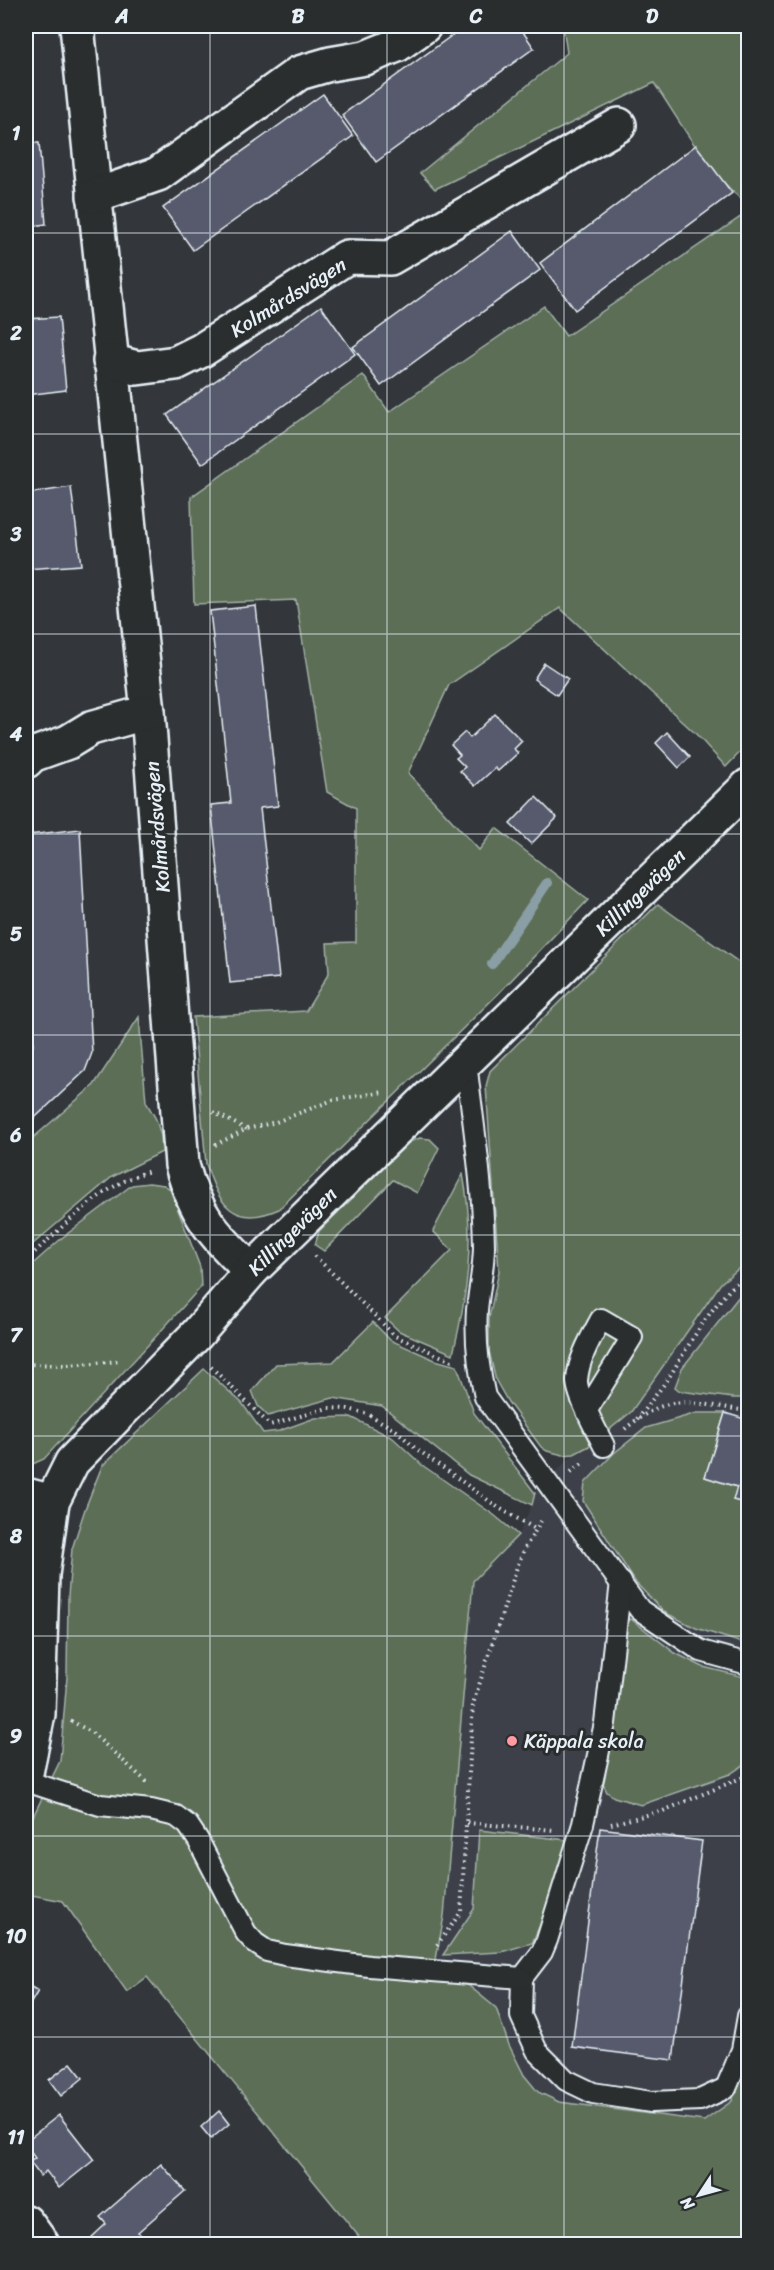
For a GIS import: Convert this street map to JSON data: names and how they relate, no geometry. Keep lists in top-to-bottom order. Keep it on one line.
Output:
{"streets":{"street":["Kolmårdsvägen","Killingevägen"]},"crossings":[["Kolmårdsvägen","Killingevägen"]],"places":["Käppala skola"],"north":"bottom left","grid":{"columns":["A","B","C","D"],"rows":["1","2","3","4","5","6","7","8","9","10","11"]}}
